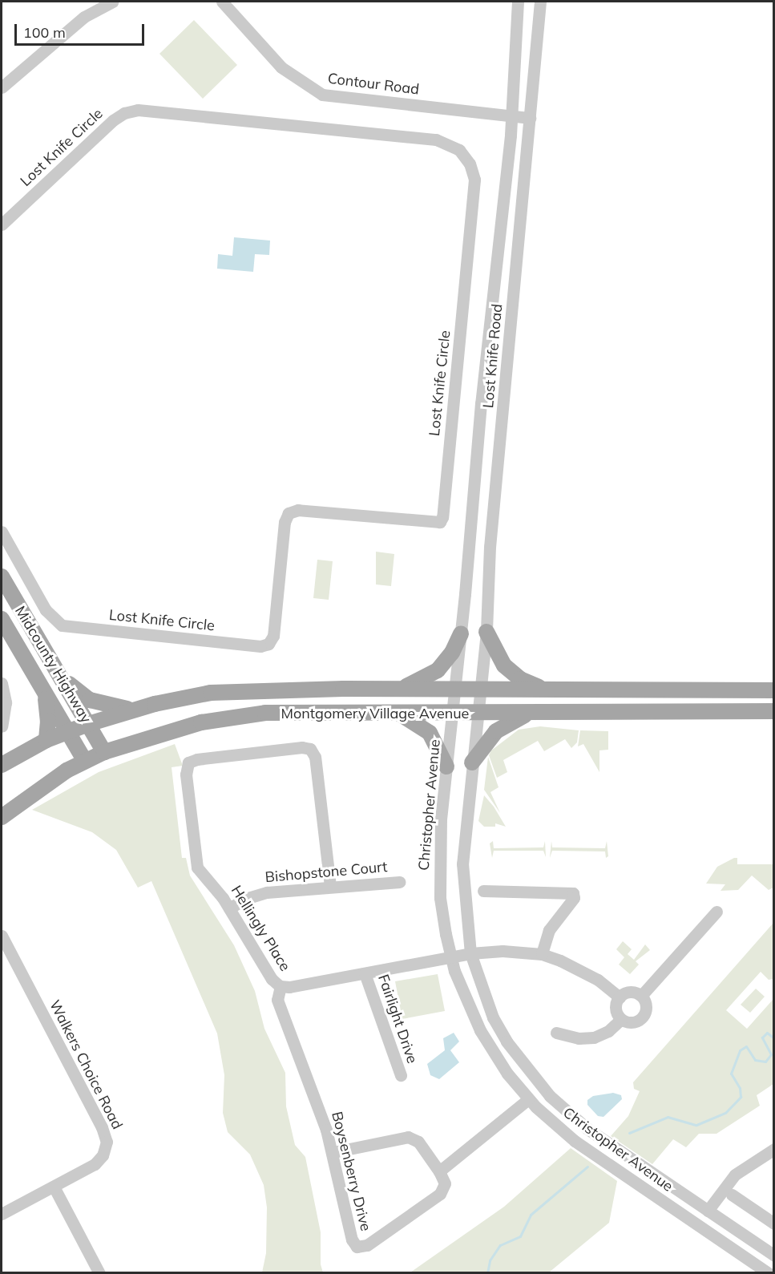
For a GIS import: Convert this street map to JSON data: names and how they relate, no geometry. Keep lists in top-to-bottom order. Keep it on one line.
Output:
{"streets":{"main road":["Midcounty Highway","Montgomery Village Avenue"],"street":["Contour Road","Lost Knife Circle","Lost Knife Road","Christopher Avenue","Bishopstone Court","Hellingly Place","Fairlight Drive","Walkers Choice Road","Boysenberry Drive"]},"crossings":[["Contour Road","Lost Knife Road"],["Lost Knife Road","Montgomery Village Avenue"],["Lost Knife Road","Christopher Avenue"],["Midcounty Highway","Montgomery Village Avenue"],["Montgomery Village Avenue","Christopher Avenue"],["Christopher Avenue","Hellingly Place"],["Bishopstone Court","Hellingly Place"],["Hellingly Place","Fairlight Drive"],["Hellingly Place","Boysenberry Drive"]],"scale_bar":"100 m"}
